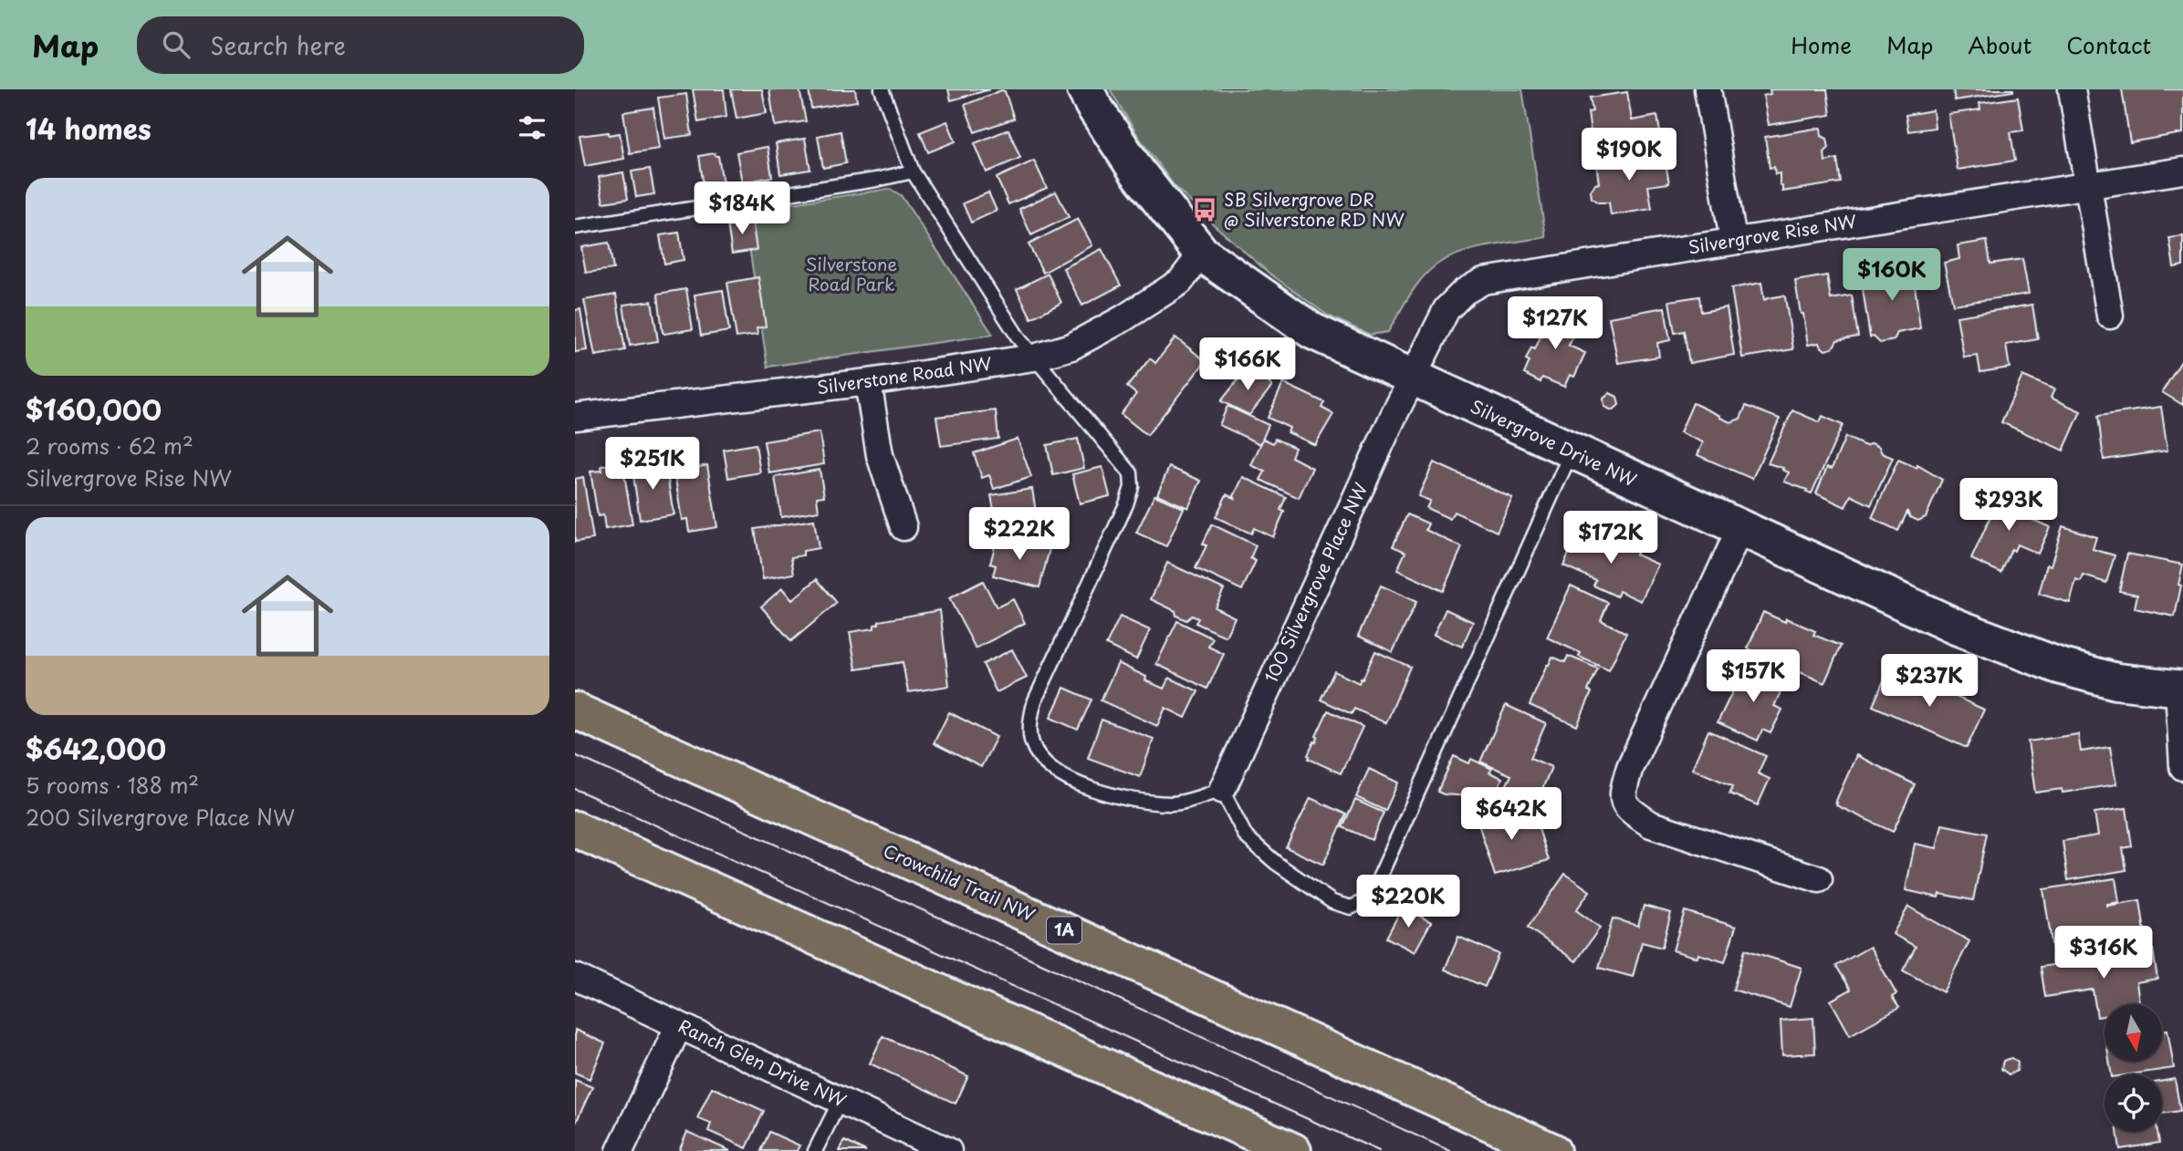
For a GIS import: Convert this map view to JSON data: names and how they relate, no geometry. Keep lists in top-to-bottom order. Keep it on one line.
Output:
{"streets":{"highway":["Crowchild Trail NW","1A"],"street":["Silvergrove Rise NW","Silverstone Road NW","Silvergrove Drive NW","100 Silvergrove Place NW","Ranch Glen Drive NW"]},"crossings":[["Silvergrove Rise NW","Silvergrove Drive NW"],["Silvergrove Rise NW","100 Silvergrove Place NW"],["Silverstone Road NW","Silvergrove Drive NW"],["Silvergrove Drive NW","100 Silvergrove Place NW"]],"parks":["Silverstone Road Park"],"places":{"bus stop":["SB Silvergrove DR @ Silverstone RD NW"]},"north":"bottom","page":{"header":"Map","search":"Search here","nav":["Home","Map","About","Contact"],"heading":"14 homes","price":["$190K","$184K","$160K","$127K","$166K","$251K","$293K","$222K","$172K","$157K","$237K","$642K","$220K","$316K"],"list":[{"name":"$160,000","note":"2 rooms · 62 m² · Silvergrove Rise NW"},{"name":"$642,000","note":"5 rooms · 188 m² · 200 Silvergrove Place NW"}]}}
